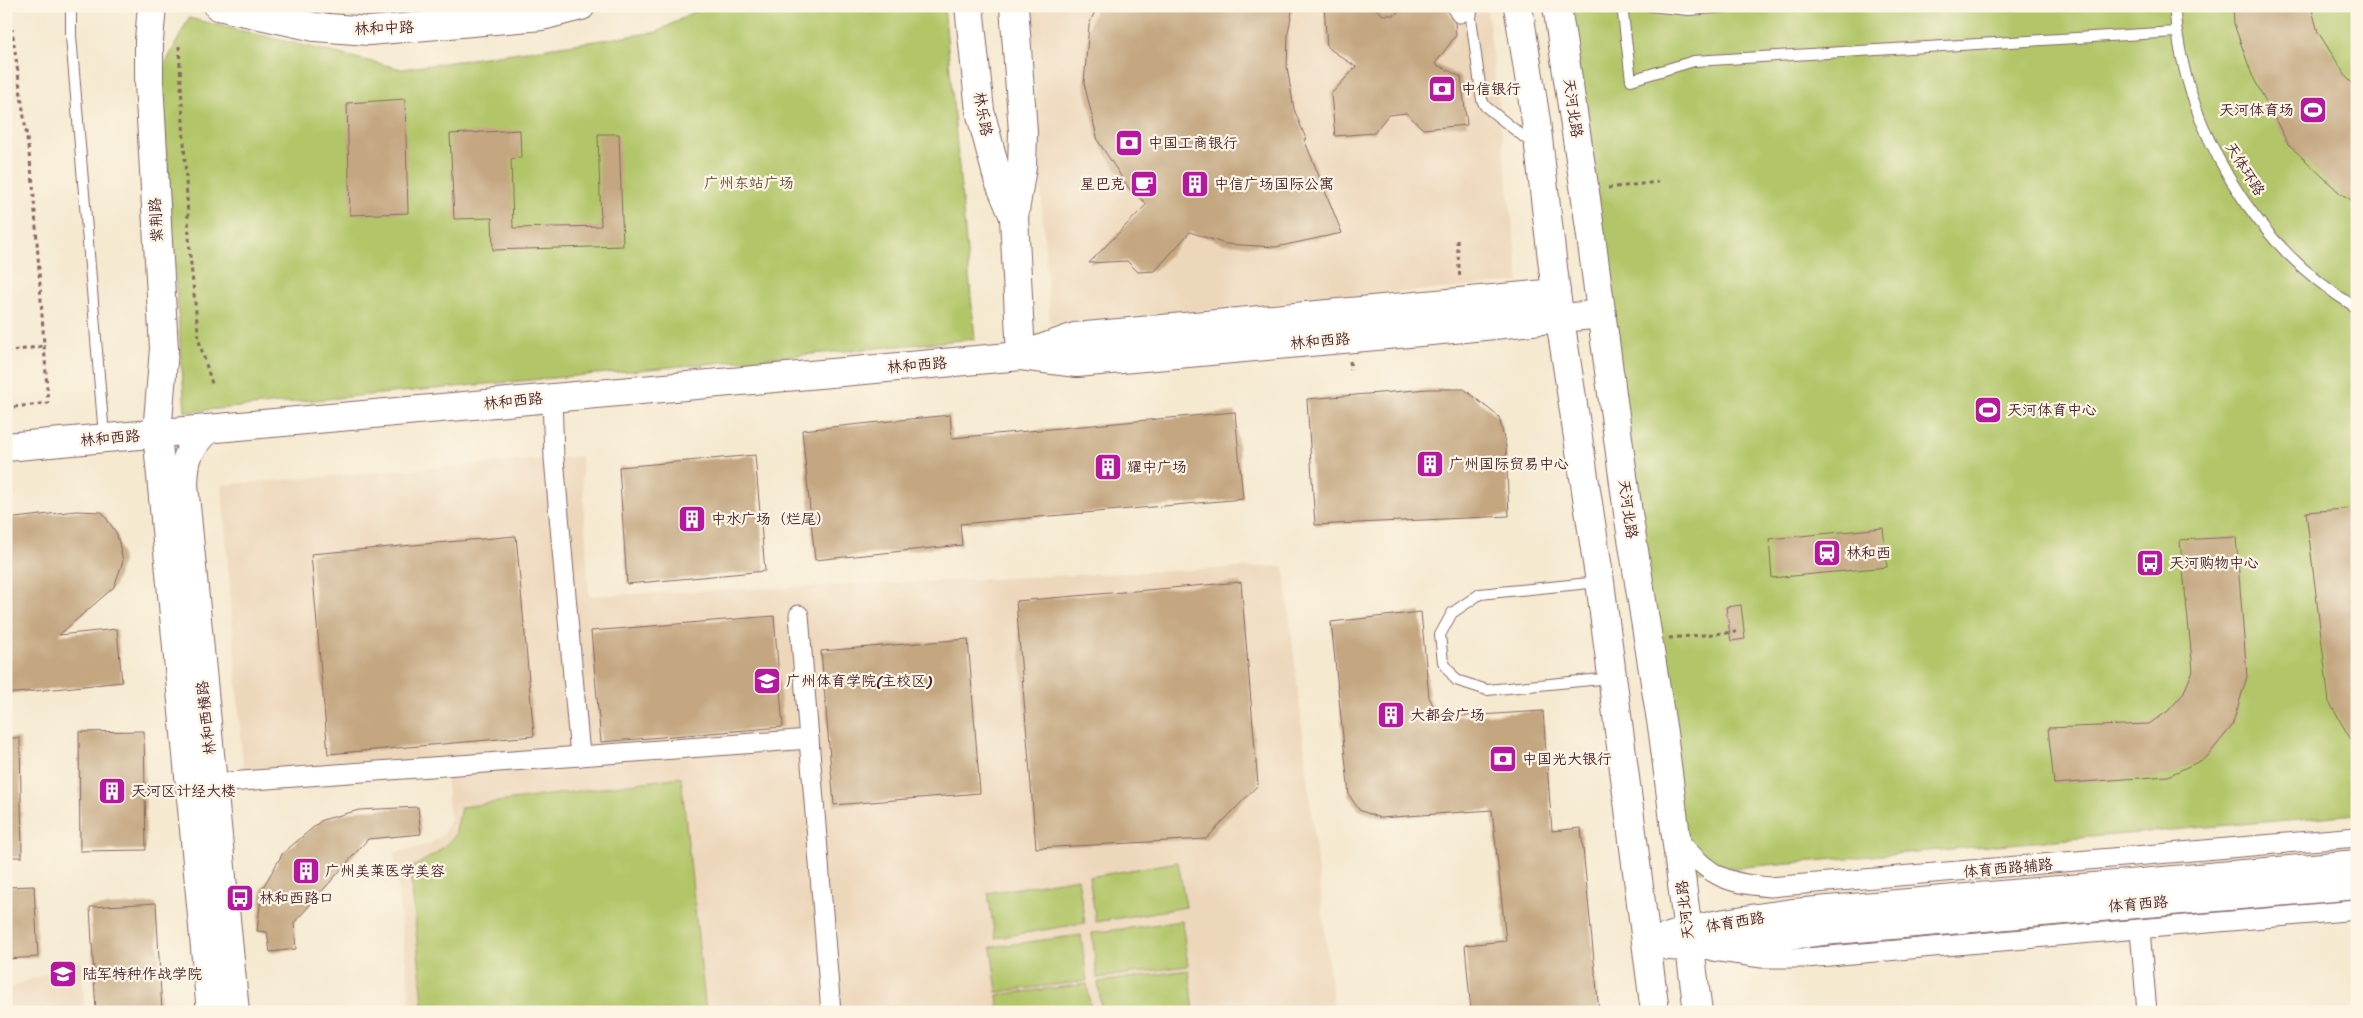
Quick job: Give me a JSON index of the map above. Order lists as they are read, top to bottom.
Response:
{
  "streets": {
    "main road": [
      "林和中路",
      "天河北路",
      "林乐路",
      "紫荆路",
      "林和西路",
      "林和西横路",
      "体育西路"
    ],
    "street": ["体育西路辅路"],
    "lane": ["天体环路"]
  },
  "crossings": [
    ["天河北路", "林和西路"],
    ["天河北路", "体育西路辅路"],
    ["天河北路", "体育西路"],
    ["林乐路", "林和西路"],
    ["紫荆路", "林和西路"],
    ["紫荆路", "林和西横路"],
    ["林和西路", "林和西横路"]
  ],
  "parks": ["广州东站广场"],
  "places": {
    "bank": ["中信银行", "中国工商银行", "中国光大银行"],
    "sports": ["天河体育场", "天河体育中心"],
    "cafe": ["星巴克"],
    "building": [
      "中信广场国际公寓",
      "广州国际贸易中心",
      "耀中广场",
      "中水广场（烂尾）",
      "大都会广场",
      "天河区计经大楼",
      "广州美莱医学美容"
    ],
    "station": ["林和西"],
    "bus stop": ["天河购物中心", "林和西路口"],
    "school or university": ["广州体育学院(主校区)", "陆军特种作战学院"]
  }
}
